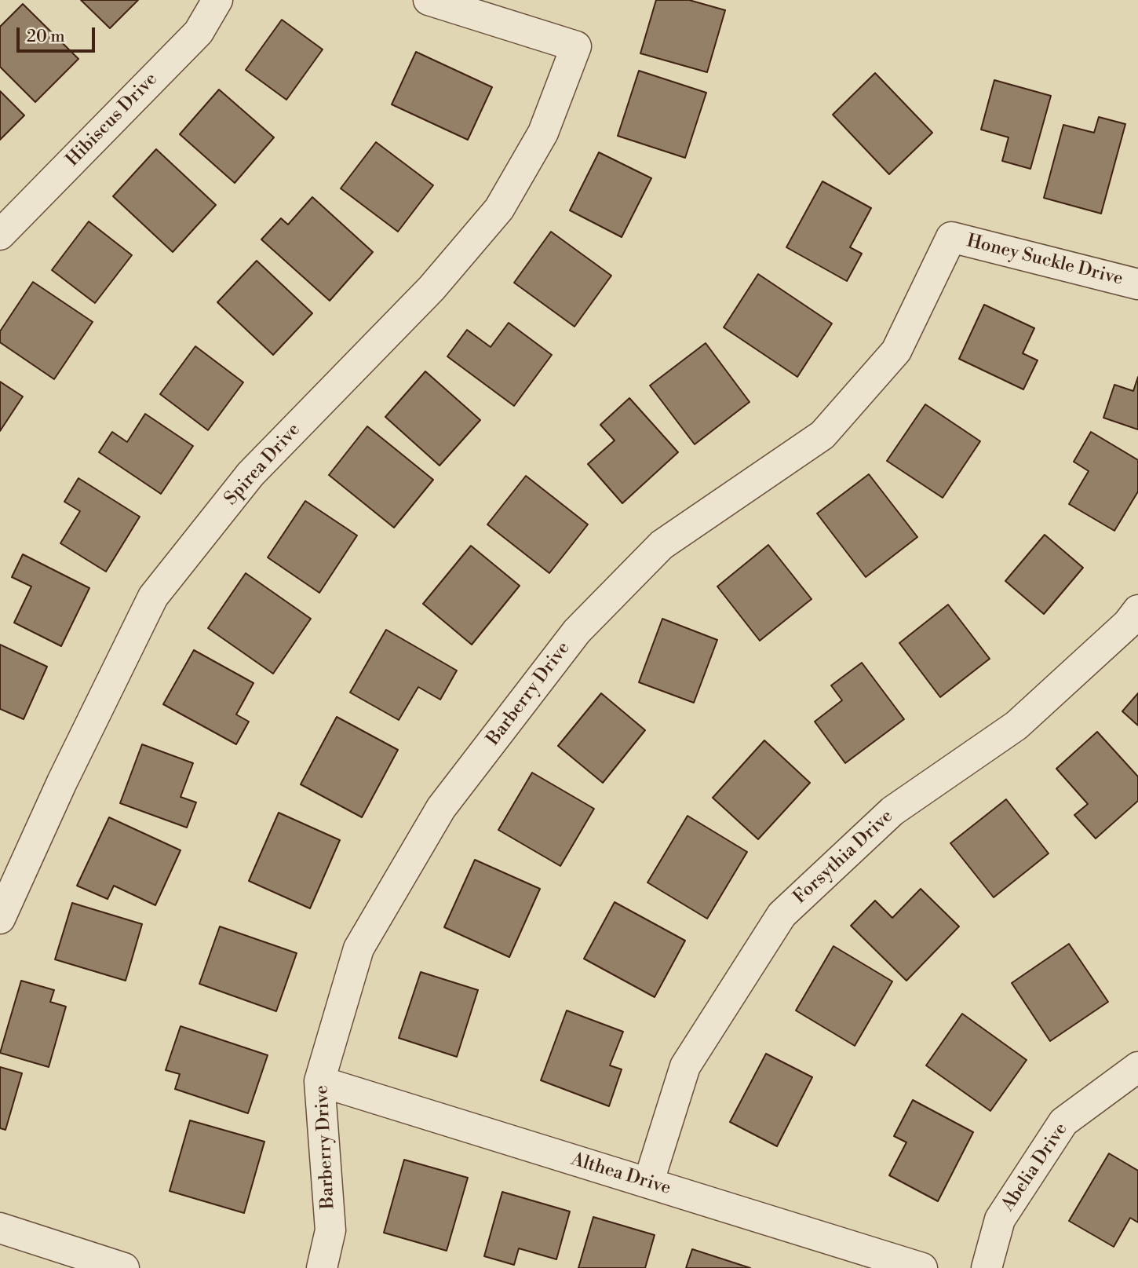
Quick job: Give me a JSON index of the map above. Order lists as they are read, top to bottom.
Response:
{
  "streets": {
    "street": [
      "Hibiscus Drive",
      "Honey Suckle Drive",
      "Spirea Drive",
      "Barberry Drive",
      "Forsythia Drive",
      "Abelia Drive",
      "Althea Drive"
    ]
  },
  "crossings": [
    ["Honey Suckle Drive", "Barberry Drive"],
    ["Barberry Drive", "Althea Drive"],
    ["Forsythia Drive", "Althea Drive"]
  ],
  "scale_bar": "20 m"
}
